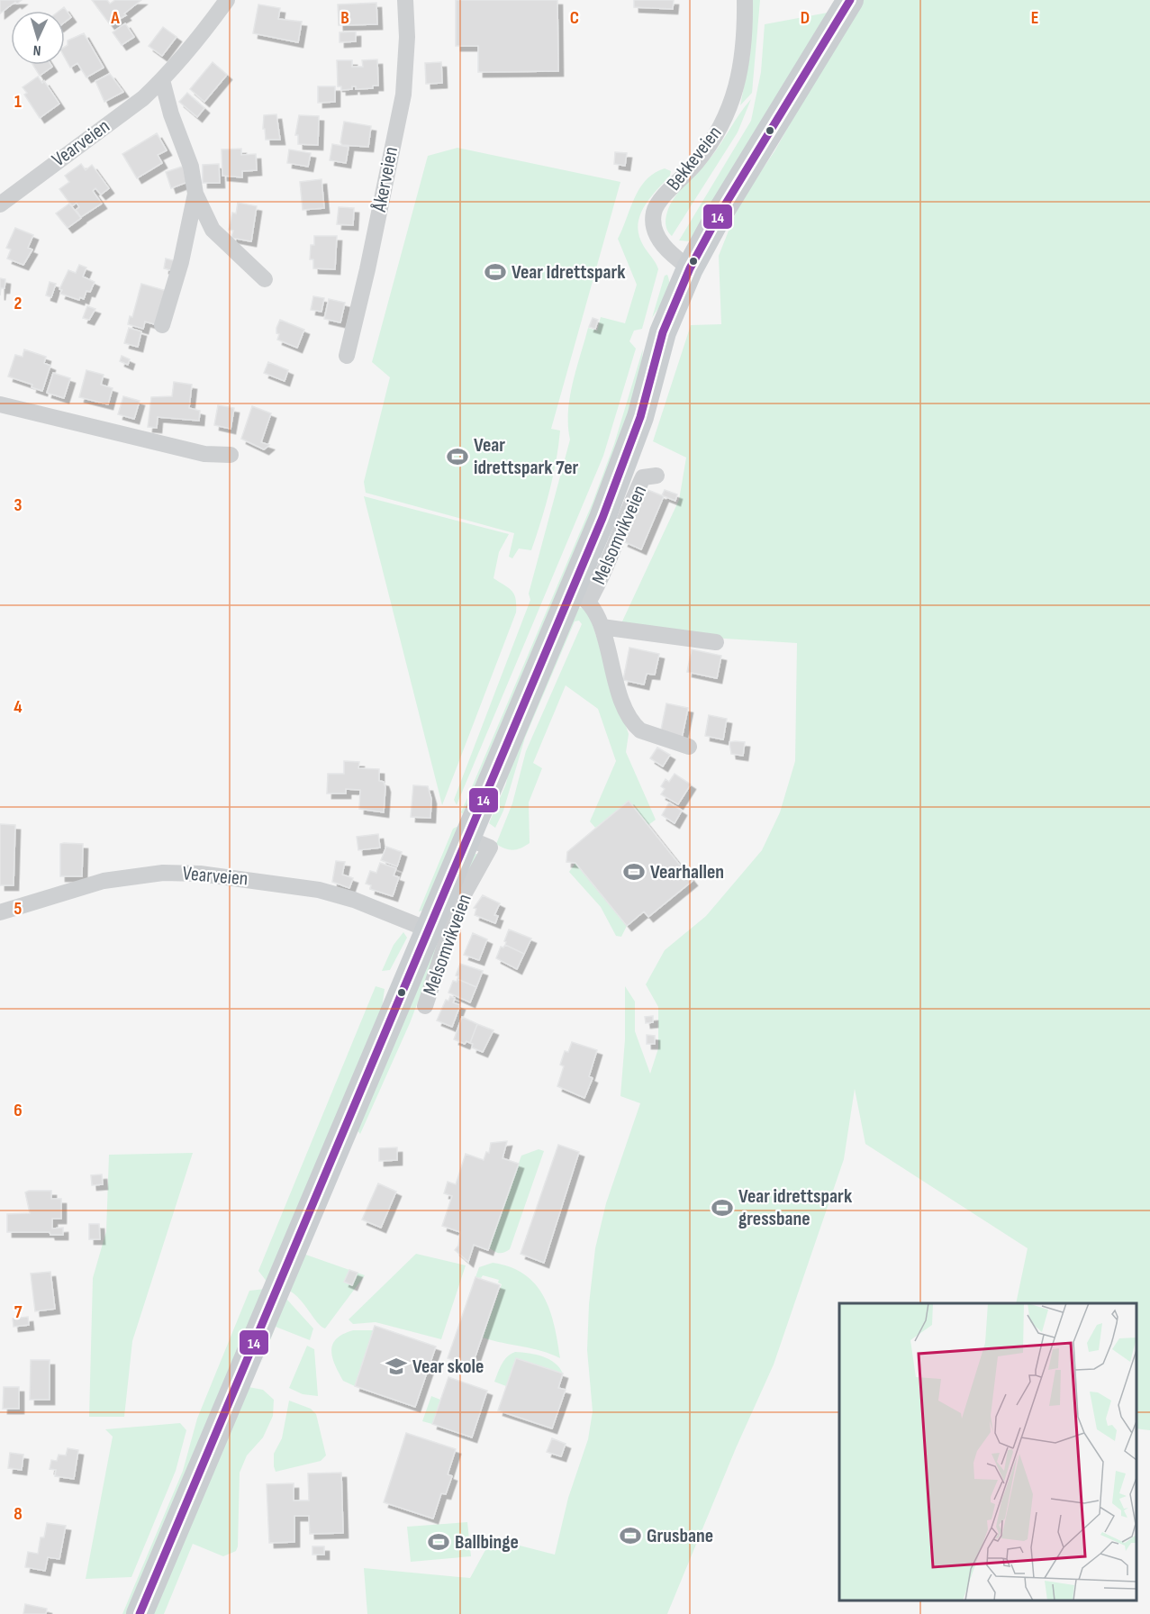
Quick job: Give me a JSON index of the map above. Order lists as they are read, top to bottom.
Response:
{
  "streets": {
    "main road": ["Melsomvikveien"],
    "street": ["Vearveien", "Bekkeveien", "Åkerveien"]
  },
  "crossings": [
    ["Vearveien", "Melsomvikveien"],
    ["Bekkeveien", "Melsomvikveien"]
  ],
  "places": {
    "sports": [
      "Vear Idrettspark",
      "Vear idrettspark 7er",
      "Vearhallen",
      "Vear idrettspark gressbane",
      "Grusbane",
      "Ballbinge"
    ],
    "school or university": ["Vear skole"]
  },
  "lines": ["transit line 14"],
  "north": "bottom",
  "grid": {
    "columns": [
      "A",
      "B",
      "C",
      "D",
      "E"
    ],
    "rows": [
      "1",
      "2",
      "3",
      "4",
      "5",
      "6",
      "7",
      "8"
    ]
  }
}
